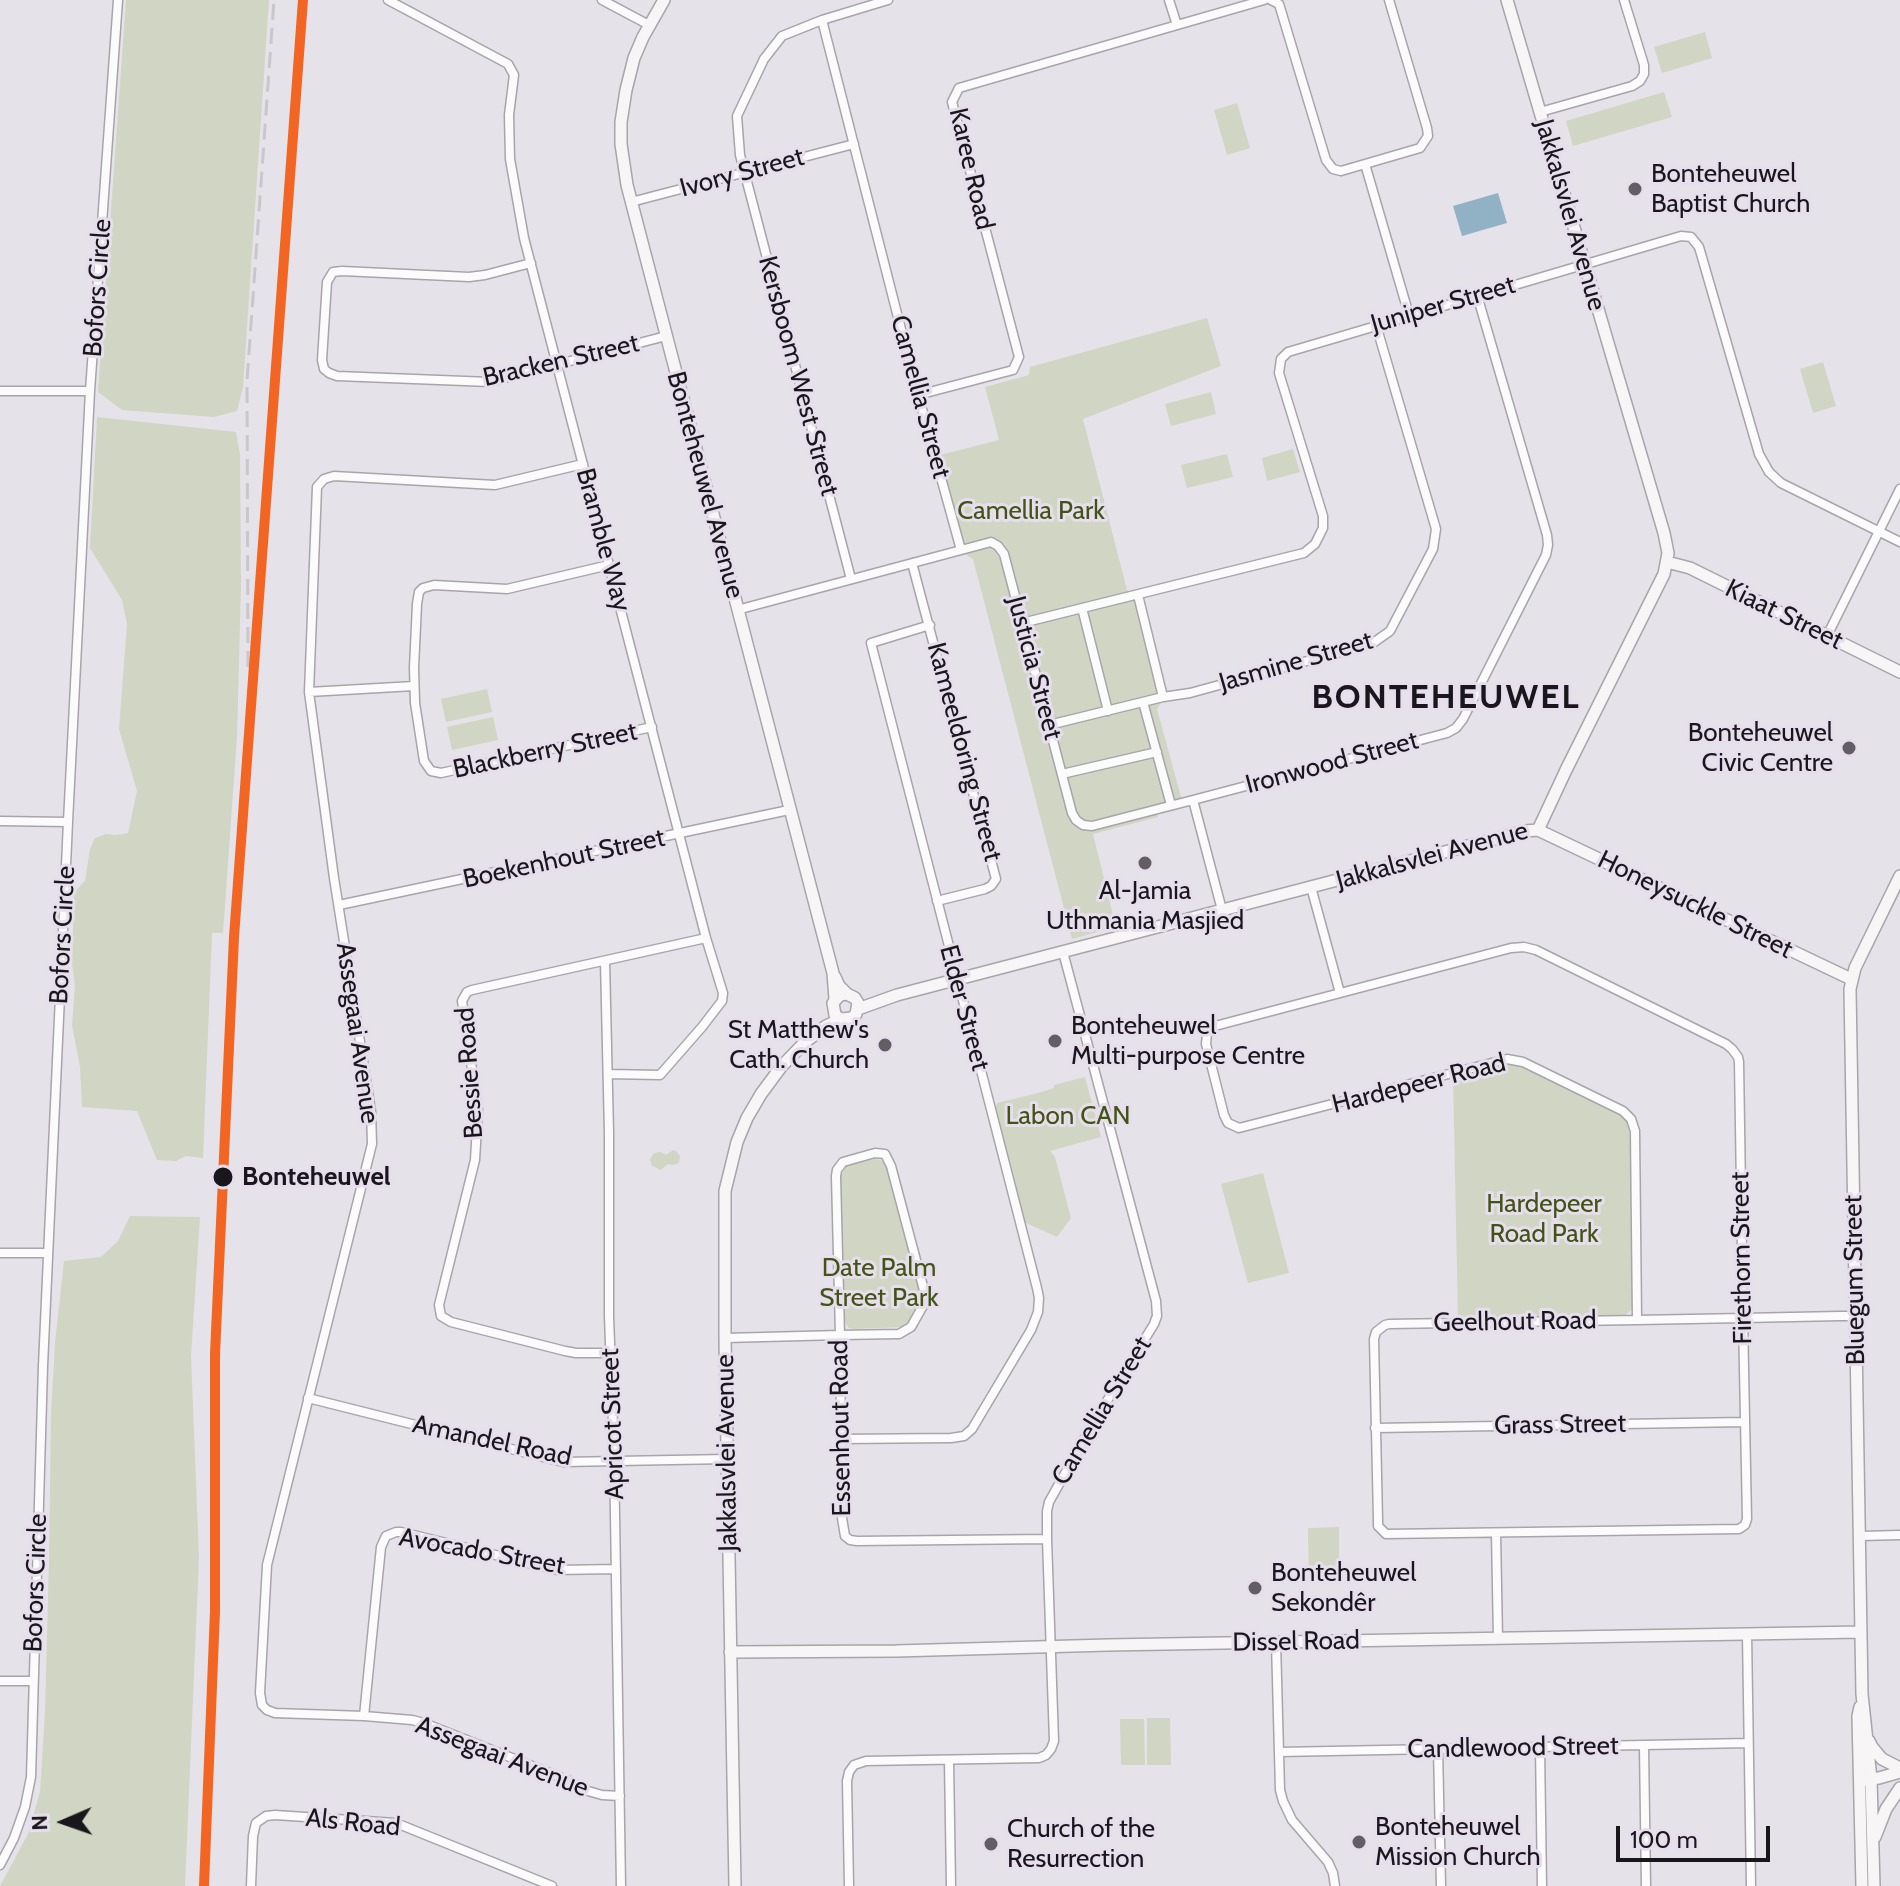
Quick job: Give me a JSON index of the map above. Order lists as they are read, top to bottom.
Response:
{
  "streets": {
    "street": [
      "Karee Road",
      "Ivory Street",
      "Jakkalsvlei Avenue",
      "Bofors Circle",
      "Juniper Street",
      "Bracken Street",
      "Kersboom West Street",
      "Camellia Street",
      "Bonteheuwel Avenue",
      "Bramble Way",
      "Kiaat Street",
      "Jasmine Street",
      "Justicia Street",
      "Blackberry Street",
      "Kameeldoring Street",
      "Ironwood Street",
      "Boekenhout Street",
      "Honeysuckle Street",
      "Elder Street",
      "Assegaai Avenue",
      "Bessie Road",
      "Hardepeer Road",
      "Firethorn Street",
      "Bluegum Street",
      "Geelhout Road",
      "Apricot Street",
      "Grass Street",
      "Essenhout Road",
      "Amandel Road",
      "Avocado Street",
      "Dissel Road",
      "Candlewood Street",
      "Als Road"
    ]
  },
  "crossings": [
    ["Karee Road", "Camellia Street"],
    ["Ivory Street", "Kersboom West Street"],
    ["Ivory Street", "Camellia Street"],
    ["Ivory Street", "Bonteheuwel Avenue"],
    ["Jakkalsvlei Avenue", "Juniper Street"],
    ["Jakkalsvlei Avenue", "Camellia Street"],
    ["Jakkalsvlei Avenue", "Bonteheuwel Avenue"],
    ["Jakkalsvlei Avenue", "Kiaat Street"],
    ["Jakkalsvlei Avenue", "Honeysuckle Street"],
    ["Jakkalsvlei Avenue", "Elder Street"],
    ["Jakkalsvlei Avenue", "Amandel Road"],
    ["Jakkalsvlei Avenue", "Dissel Road"],
    ["Juniper Street", "Jasmine Street"],
    ["Juniper Street", "Ironwood Street"],
    ["Bracken Street", "Bonteheuwel Avenue"],
    ["Bracken Street", "Bramble Way"],
    ["Kersboom West Street", "Camellia Street"],
    ["Camellia Street", "Justicia Street"],
    ["Camellia Street", "Essenhout Road"],
    ["Camellia Street", "Dissel Road"],
    ["Bonteheuwel Avenue", "Boekenhout Street"],
    ["Bramble Way", "Blackberry Street"],
    ["Bramble Way", "Boekenhout Street"],
    ["Bramble Way", "Assegaai Avenue"],
    ["Bramble Way", "Bessie Road"],
    ["Bramble Way", "Apricot Street"],
    ["Jasmine Street", "Justicia Street"],
    ["Justicia Street", "Ironwood Street"],
    ["Kameeldoring Street", "Elder Street"],
    ["Boekenhout Street", "Assegaai Avenue"],
    ["Honeysuckle Street", "Bluegum Street"],
    ["Elder Street", "Essenhout Road"],
    ["Assegaai Avenue", "Apricot Street"],
    ["Assegaai Avenue", "Amandel Road"],
    ["Assegaai Avenue", "Avocado Street"],
    ["Bessie Road", "Apricot Street"],
    ["Hardepeer Road", "Firethorn Street"],
    ["Hardepeer Road", "Geelhout Road"],
    ["Firethorn Street", "Geelhout Road"],
    ["Firethorn Street", "Grass Street"],
    ["Bluegum Street", "Geelhout Road"],
    ["Bluegum Street", "Dissel Road"],
    ["Geelhout Road", "Grass Street"],
    ["Apricot Street", "Amandel Road"],
    ["Apricot Street", "Avocado Street"]
  ],
  "districts": ["BONTEHEUWEL"],
  "parks": [
    "Camellia Park",
    "Labon CAN",
    "Hardepeer Road Park",
    "Date Palm Street Park"
  ],
  "places": [
    "Bonteheuwel Baptist Church",
    "Bonteheuwel Civic Centre",
    "Al-Jamia Uthmania Masjied",
    "Bonteheuwel Multi-purpose Centre",
    "St Matthew's Cath. Church",
    "Bonteheuwel",
    "Bonteheuwel Sekondêr",
    "Bonteheuwel Mission Church",
    "Church of the Resurrection"
  ],
  "scale_bar": "100 m",
  "north": "left"
}
